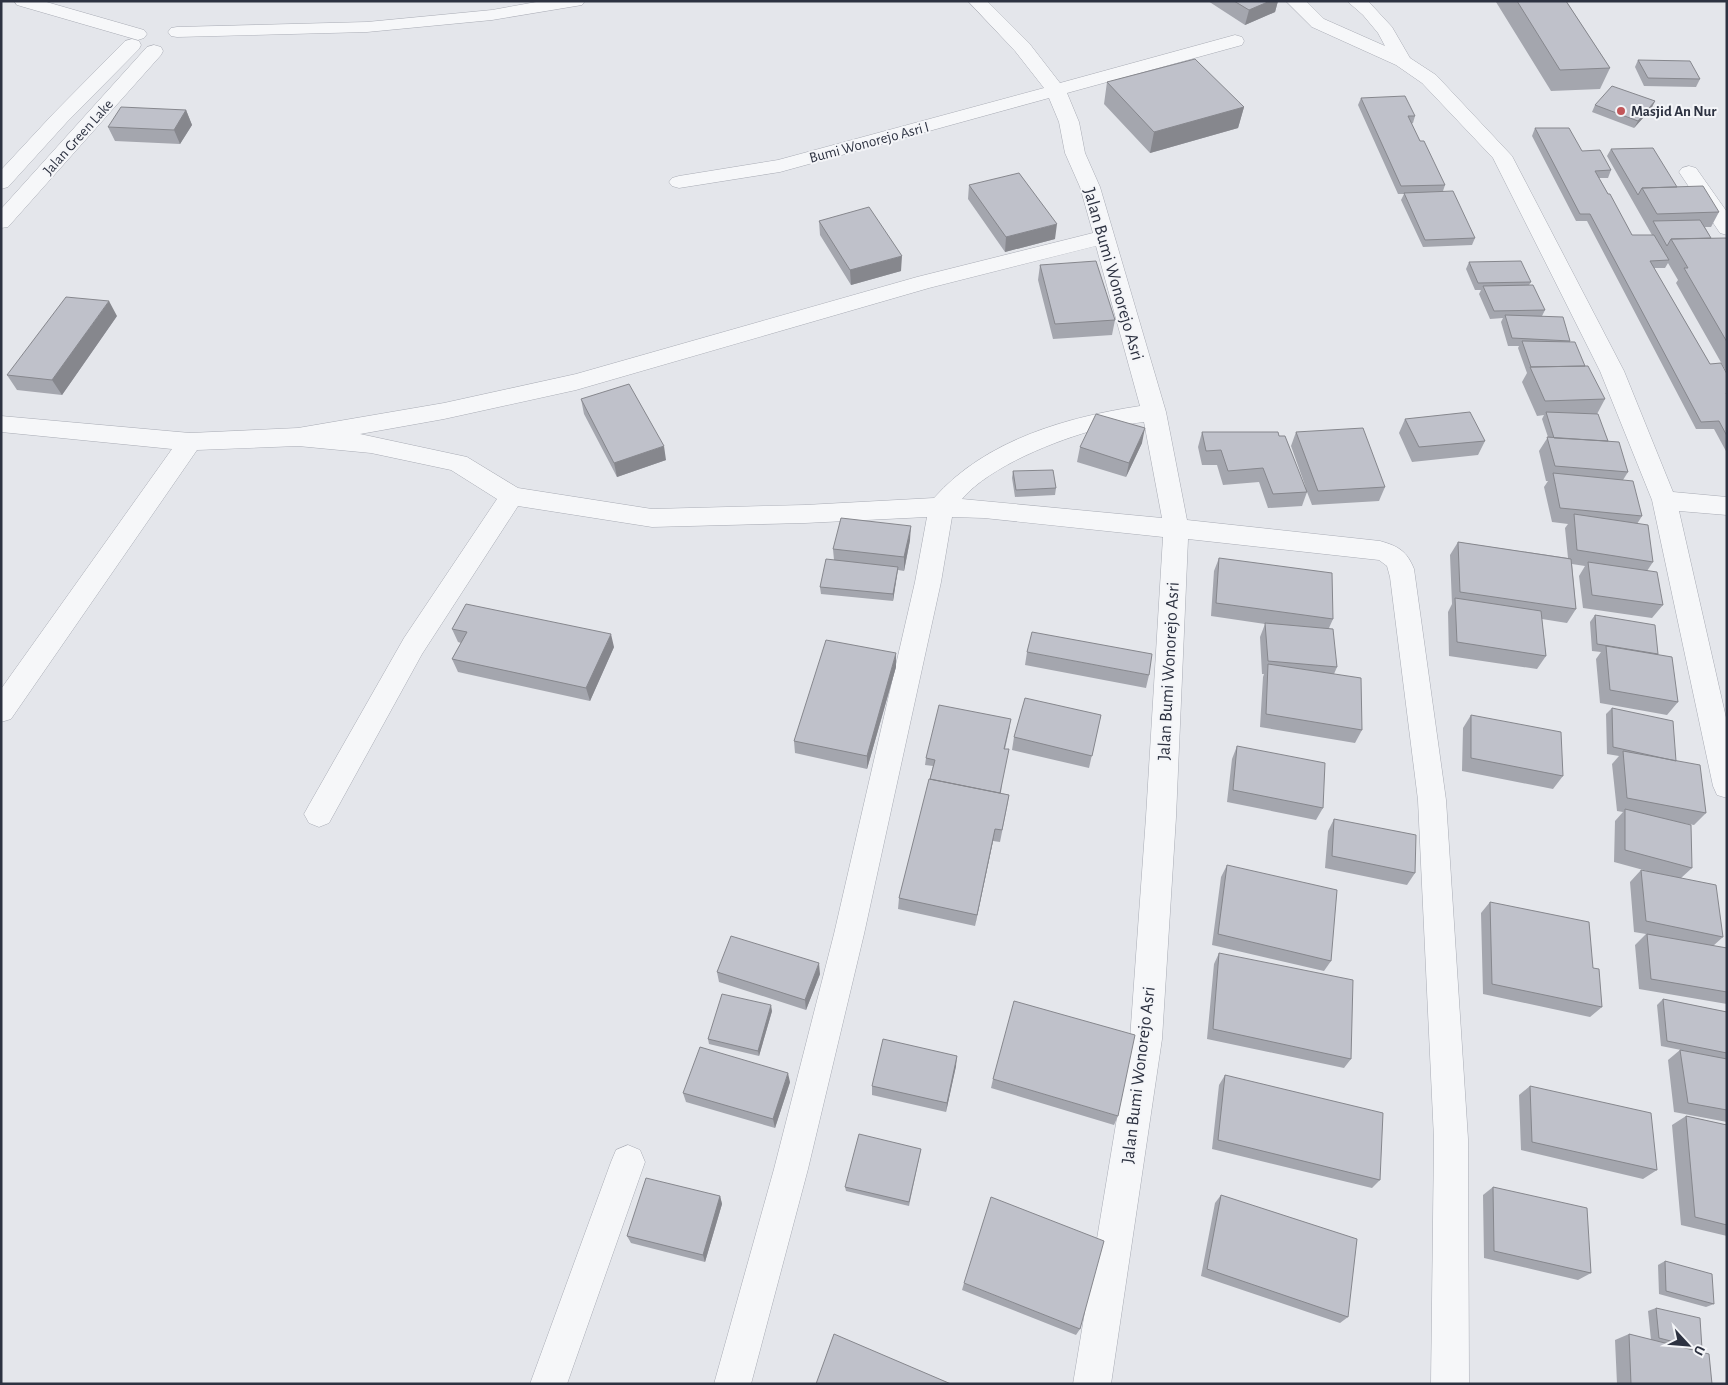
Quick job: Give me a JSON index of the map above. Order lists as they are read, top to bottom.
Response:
{
  "streets": {
    "street": ["Jalan Green Lake", "Bumi Wonorejo Asri I", "Jalan Bumi Wonorejo Asri"]
  },
  "crossings": [
    ["Bumi Wonorejo Asri I", "Jalan Bumi Wonorejo Asri"]
  ],
  "places": ["Masjid An Nur"],
  "north": "bottom right"
}
